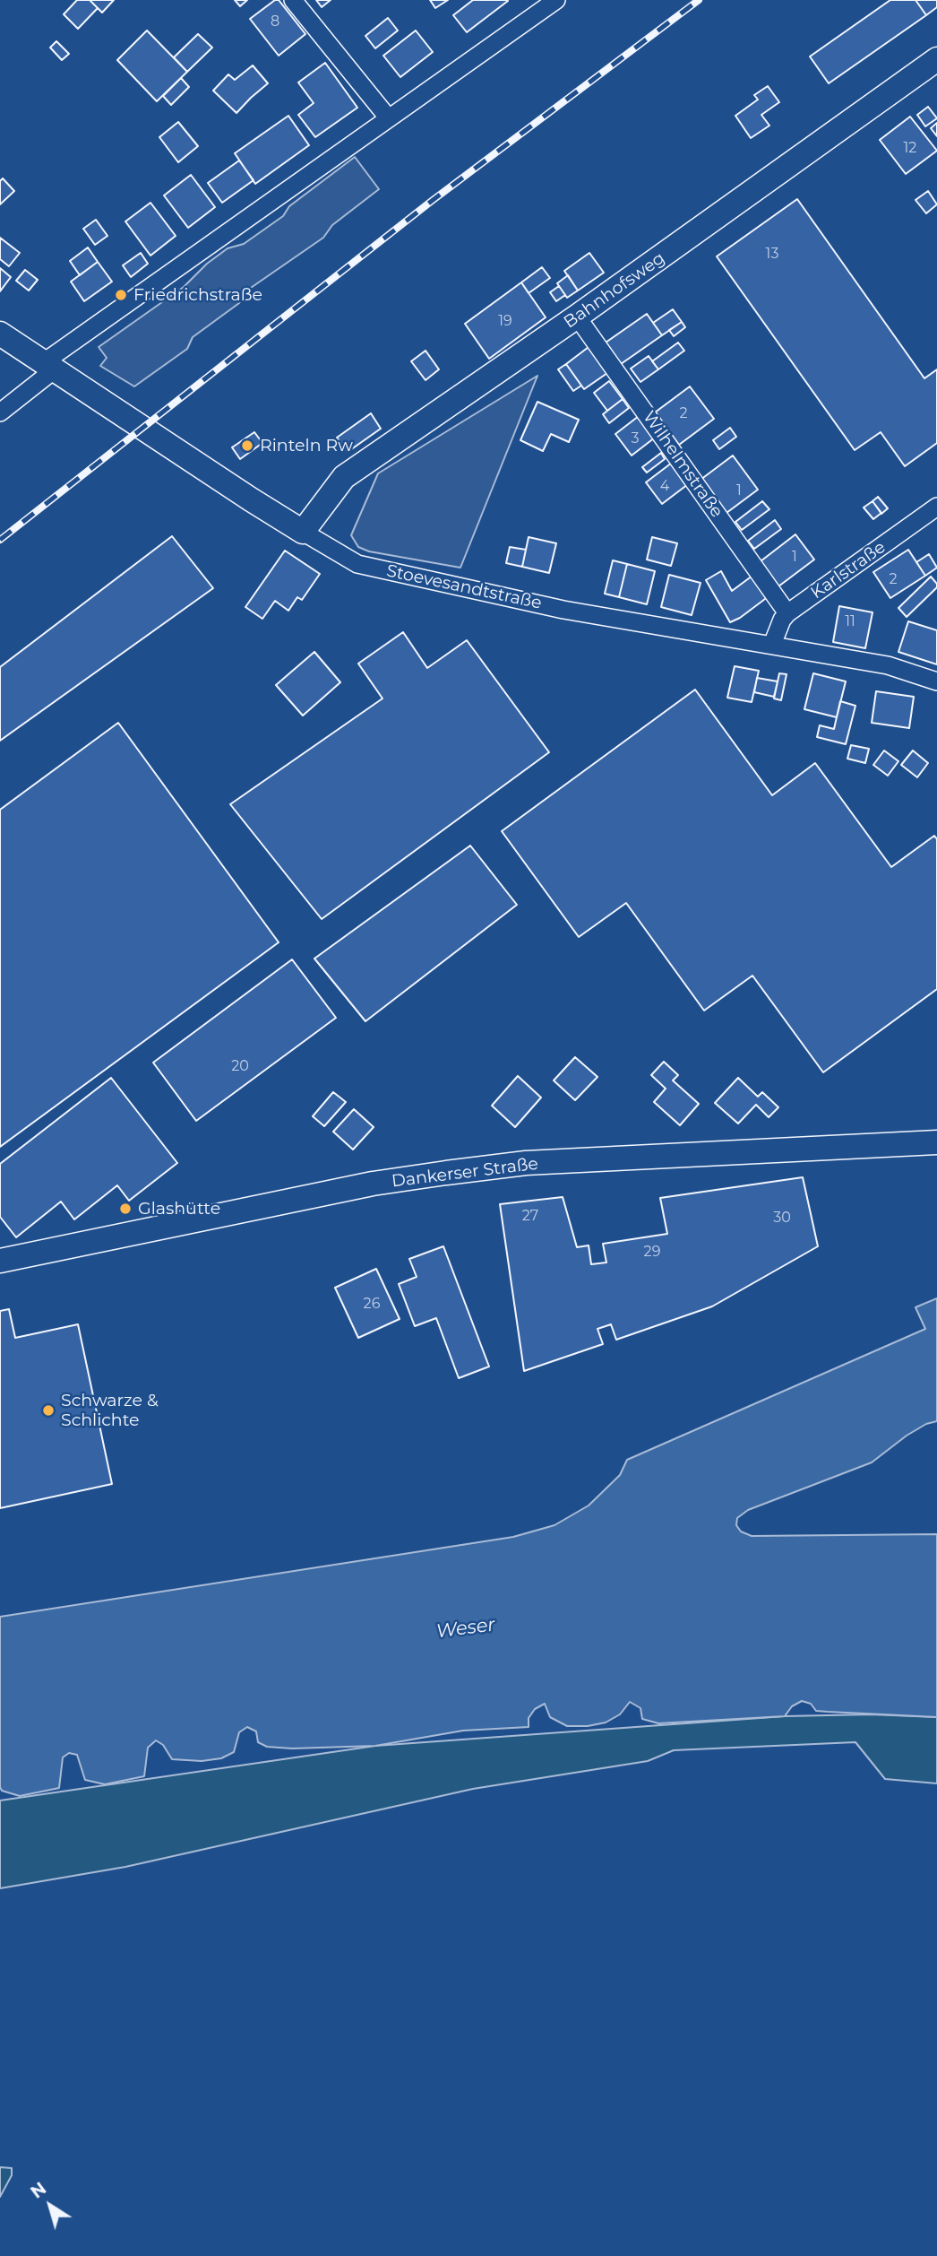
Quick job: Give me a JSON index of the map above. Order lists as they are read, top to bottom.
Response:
{
  "streets": {
    "street": [
      "Bahnhofsweg",
      "Wilhelmstraße",
      "Karlstraße",
      "Stoevesandtstraße",
      "Dankerser Straße"
    ]
  },
  "crossings": [
    ["Bahnhofsweg", "Wilhelmstraße"],
    ["Bahnhofsweg", "Stoevesandtstraße"],
    ["Wilhelmstraße", "Karlstraße"],
    ["Karlstraße", "Stoevesandtstraße"]
  ],
  "water": ["Weser"],
  "places": [
    "Friedrichstraße",
    "Rinteln Rw",
    "Glashütte",
    "Schwarze & Schlichte"
  ],
  "house_numbers": [
    "8",
    "12",
    "13",
    "19",
    "2",
    "3",
    "4",
    "1",
    "1",
    "2",
    "11",
    "20",
    "27",
    "30",
    "29",
    "26"
  ],
  "north": "top left"
}
